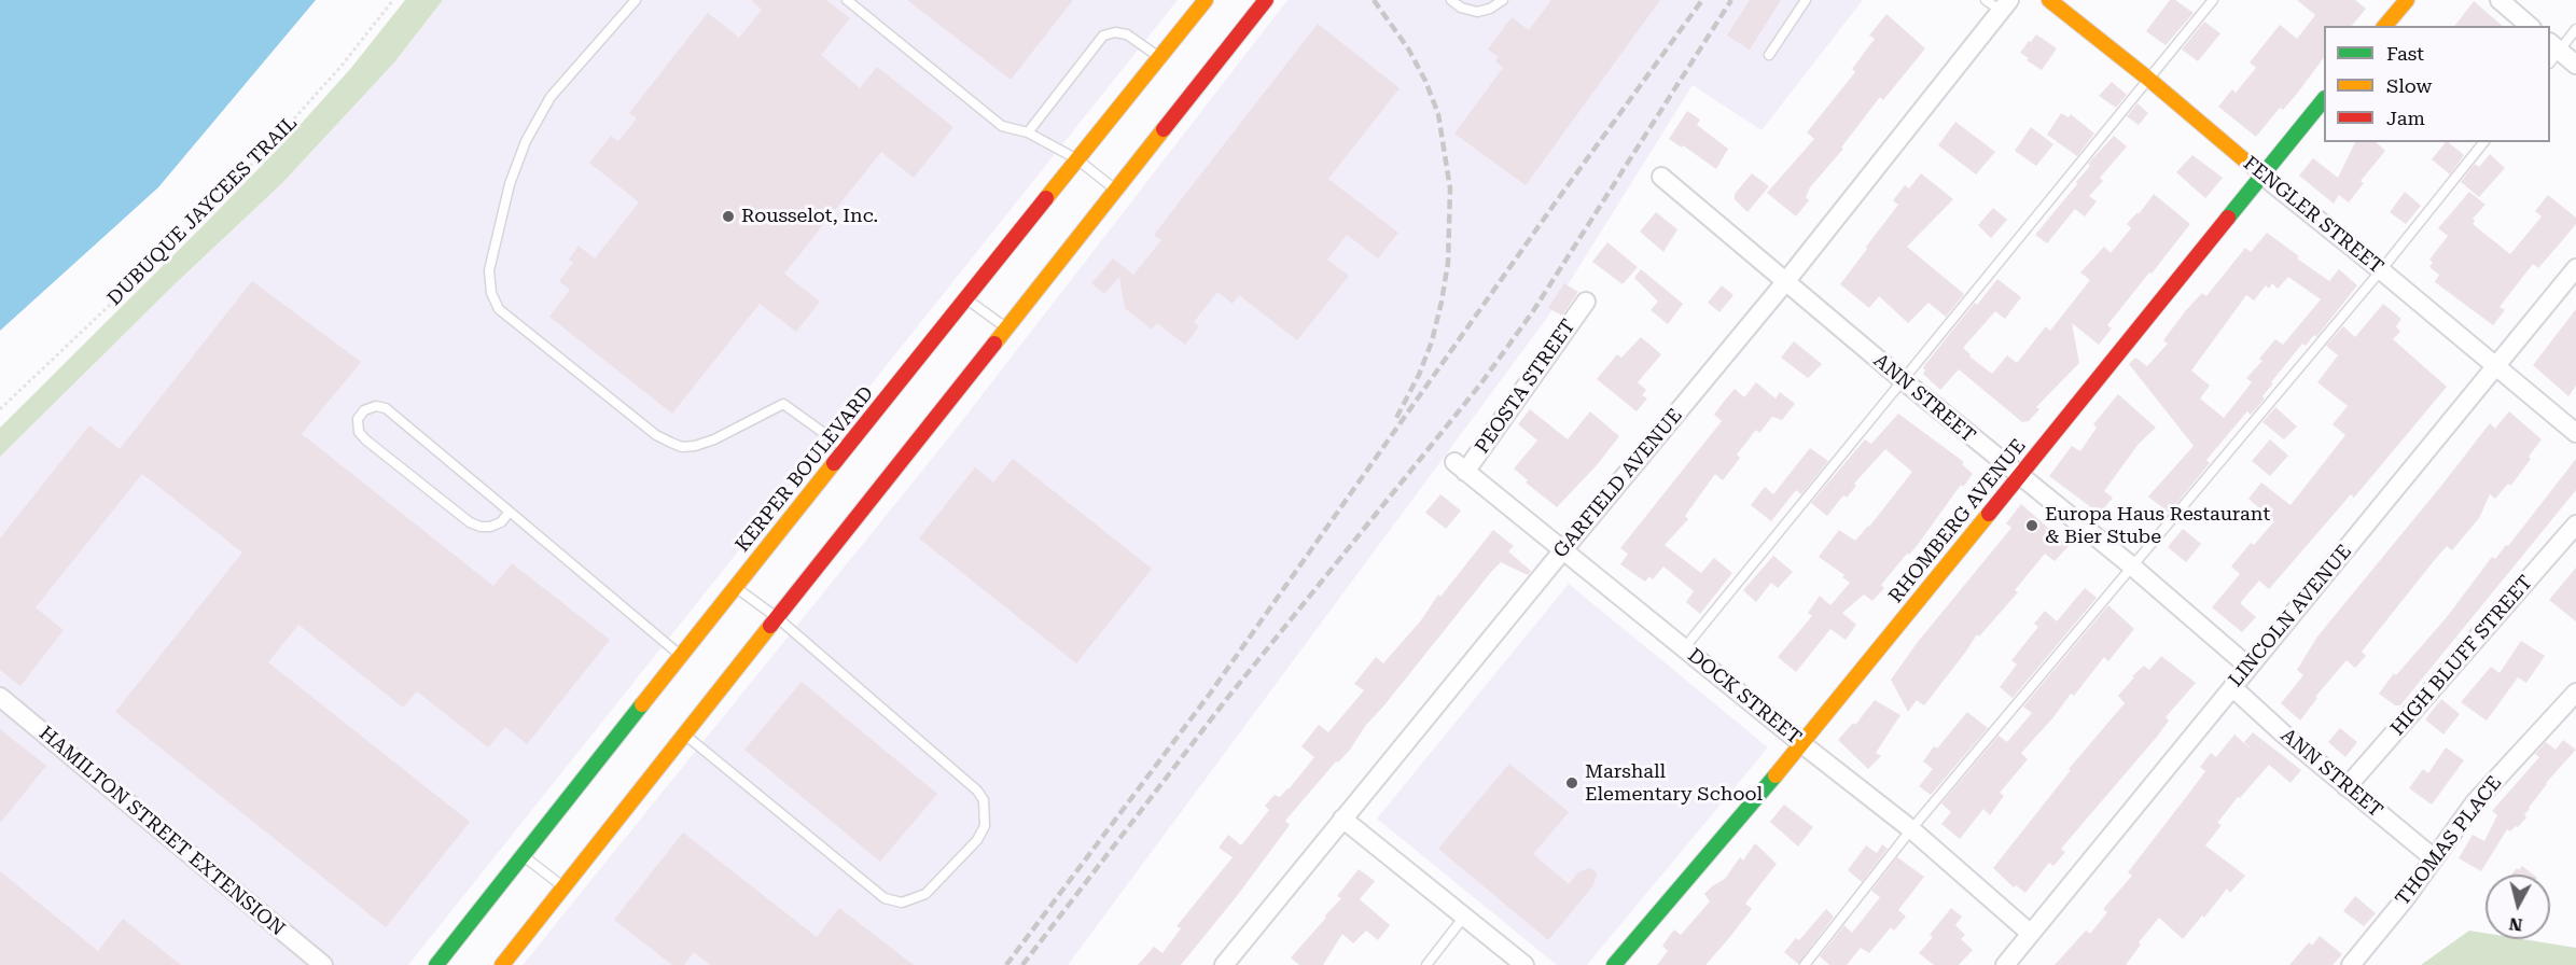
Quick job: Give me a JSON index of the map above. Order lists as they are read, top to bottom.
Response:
{
  "streets": {
    "street": [
      "FENGLER STREET",
      "PEOSTA STREET",
      "ANN STREET",
      "KERPER BOULEVARD",
      "GARFIELD AVENUE",
      "RHOMBERG AVENUE",
      "LINCOLN AVENUE",
      "HIGH BLUFF STREET",
      "DOCK STREET",
      "HAMILTON STREET EXTENSION",
      "THOMAS PLACE"
    ],
    "path": ["DUBUQUE JAYCEES TRAIL"]
  },
  "crossings": [
    ["FENGLER STREET", "RHOMBERG AVENUE"],
    ["FENGLER STREET", "LINCOLN AVENUE"],
    ["PEOSTA STREET", "DOCK STREET"],
    ["ANN STREET", "GARFIELD AVENUE"],
    ["ANN STREET", "RHOMBERG AVENUE"],
    ["ANN STREET", "LINCOLN AVENUE"],
    ["ANN STREET", "HIGH BLUFF STREET"],
    ["ANN STREET", "THOMAS PLACE"],
    ["GARFIELD AVENUE", "DOCK STREET"],
    ["RHOMBERG AVENUE", "DOCK STREET"],
    ["LINCOLN AVENUE", "DOCK STREET"]
  ],
  "places": ["Rousselot, Inc.", "Europa Haus Restaurant & Bier Stube", "Marshall Elementary School"],
  "legend": ["Fast", "Slow", "Jam"],
  "north": "bottom"
}
